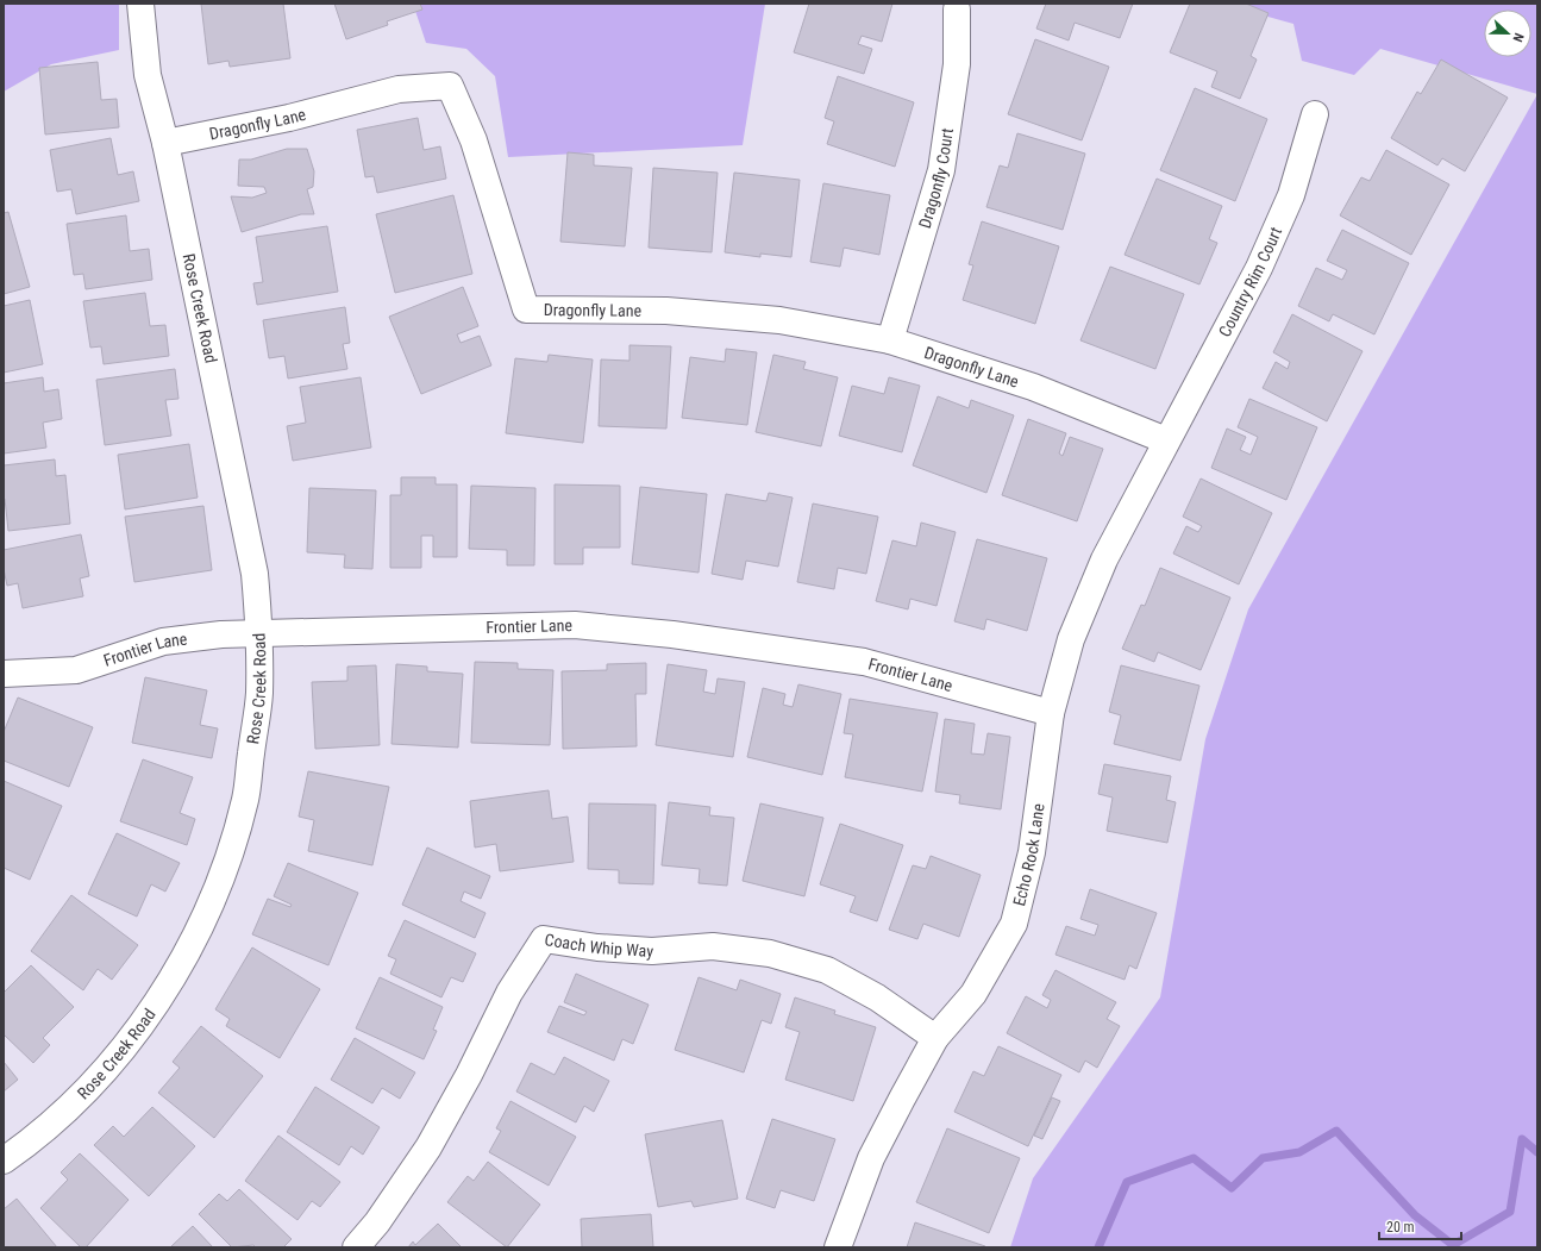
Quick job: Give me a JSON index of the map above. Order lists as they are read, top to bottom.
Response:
{
  "streets": {
    "street": [
      "Dragonfly Lane",
      "Dragonfly Court",
      "Country Rim Court",
      "Rose Creek Road",
      "Frontier Lane",
      "Echo Rock Lane",
      "Coach Whip Way"
    ]
  },
  "crossings": [
    ["Dragonfly Lane", "Dragonfly Court"],
    ["Dragonfly Lane", "Country Rim Court"],
    ["Dragonfly Lane", "Rose Creek Road"],
    ["Dragonfly Lane", "Echo Rock Lane"],
    ["Country Rim Court", "Echo Rock Lane"],
    ["Rose Creek Road", "Frontier Lane"],
    ["Frontier Lane", "Echo Rock Lane"],
    ["Echo Rock Lane", "Coach Whip Way"]
  ],
  "scale_bar": "20 m",
  "north": "right"
}
